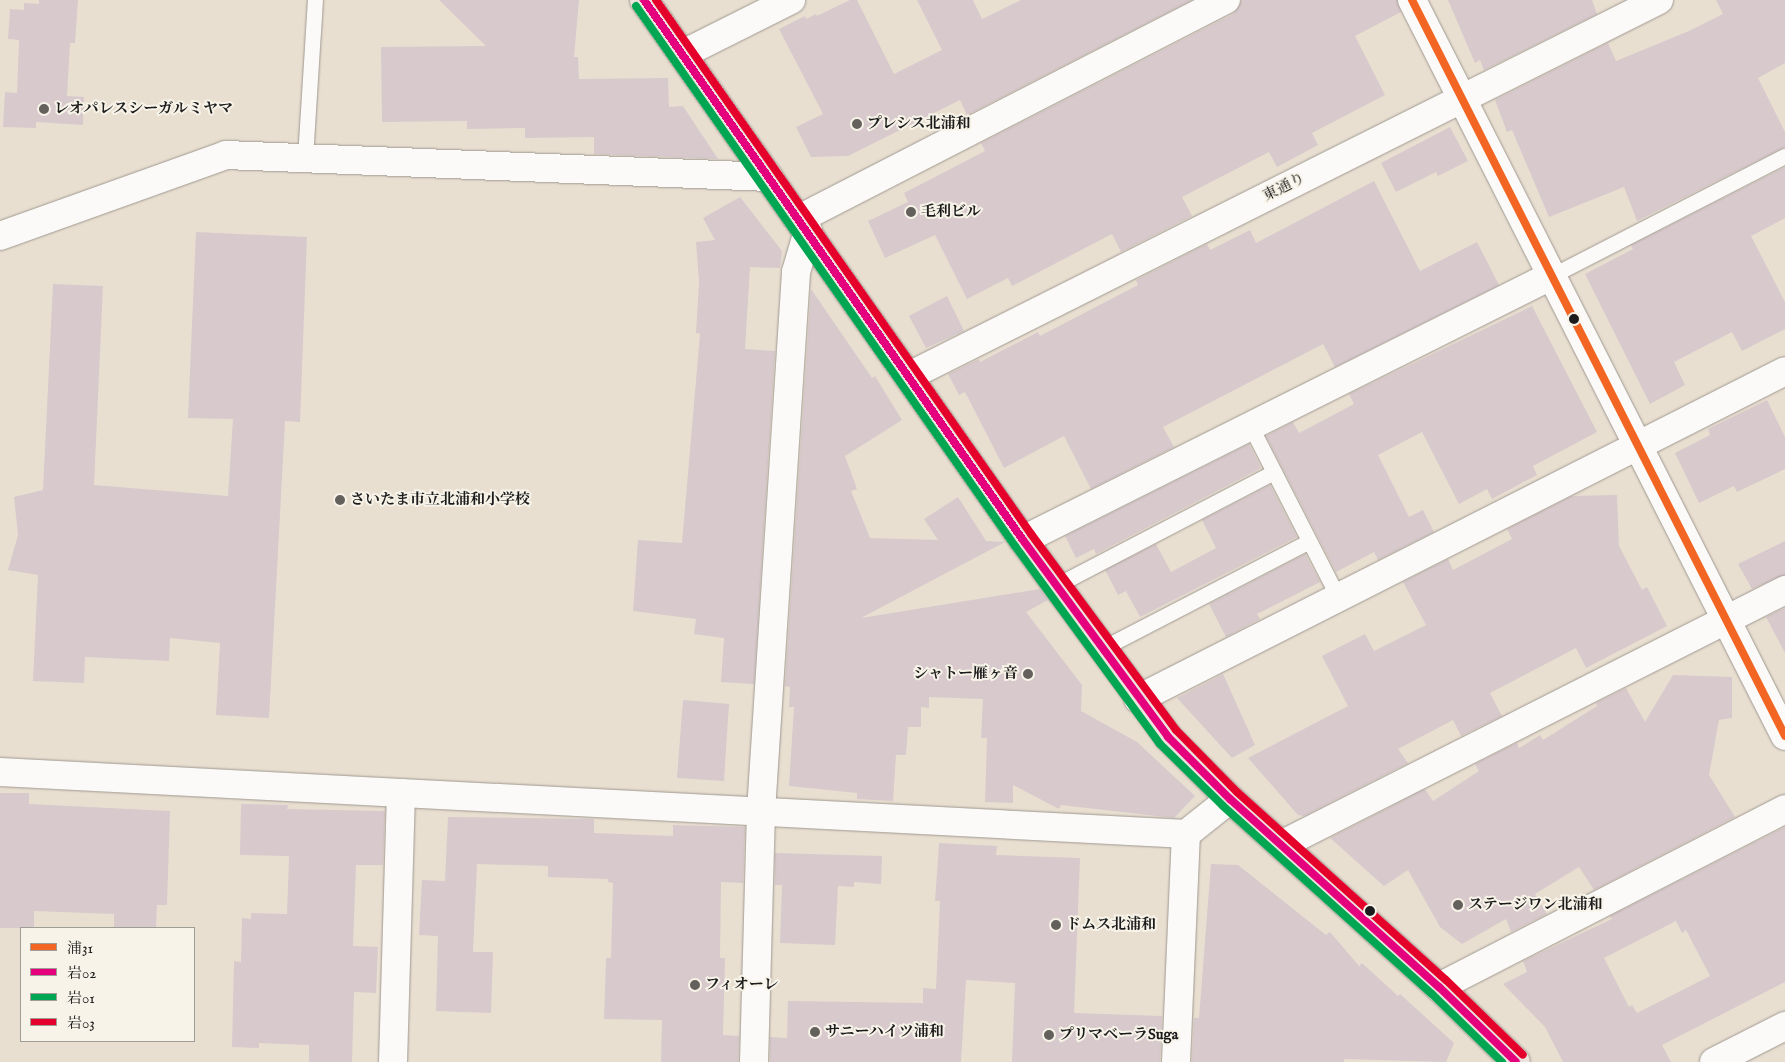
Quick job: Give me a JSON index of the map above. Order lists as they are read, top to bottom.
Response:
{
  "streets": {
    "street": ["東通り"]
  },
  "places": [
    "レオパレスシーガルミヤマ",
    "プレシス北浦和",
    "毛利ビル",
    "さいたま市立北浦和小学校",
    "シャトー雁ヶ音",
    "ステージワン北浦和",
    "ドムス北浦和",
    "フィオーレ",
    "サニーハイツ浦和",
    "プリマベーラSuga"
  ],
  "lines": [
    "transit line 浦31",
    "transit line 岩02",
    "transit line 岩03",
    "transit line 岩01"
  ],
  "legend": [
    "浦31",
    "岩02",
    "岩01",
    "岩03"
  ]
}
